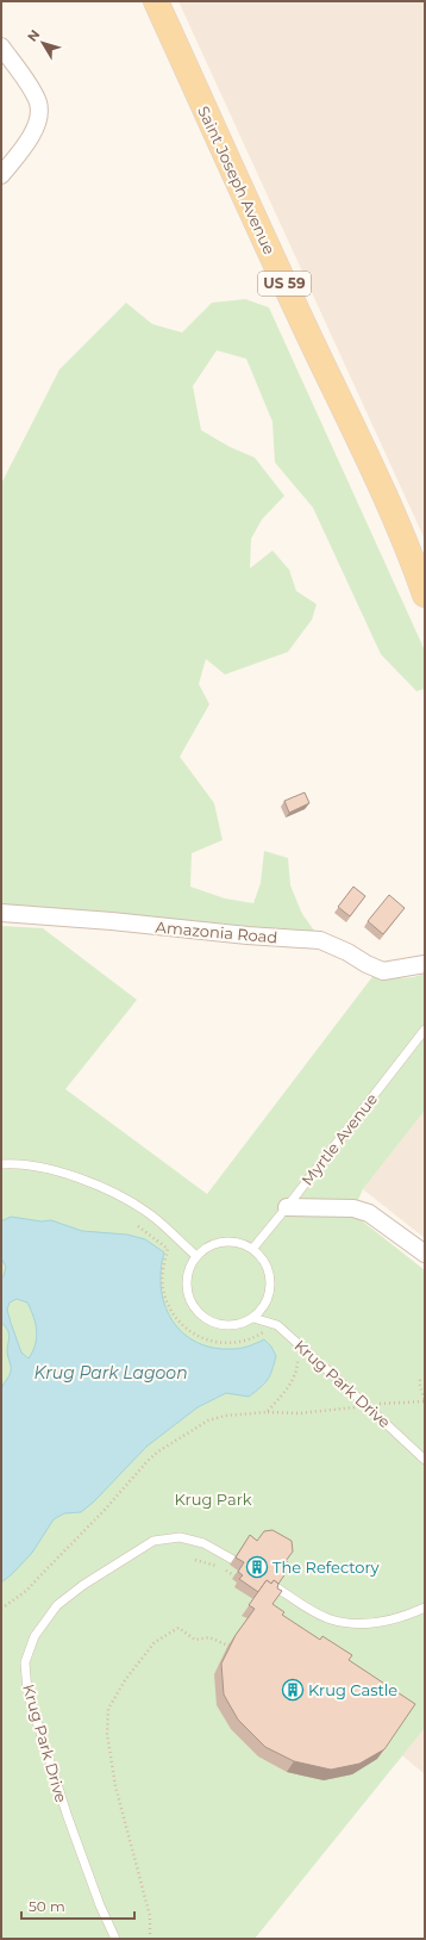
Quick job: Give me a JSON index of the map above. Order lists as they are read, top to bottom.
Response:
{
  "streets": {
    "main road": ["Saint Joseph Avenue", "US 59"],
    "street": ["Amazonia Road"],
    "lane": ["Myrtle Avenue", "Krug Park Drive"]
  },
  "crossings": [
    ["Myrtle Avenue", "Krug Park Drive"]
  ],
  "water": ["Krug Park Lagoon"],
  "parks": ["Krug Park"],
  "places": {
    "building": ["The Refectory", "Krug Castle"]
  },
  "scale_bar": "50 m",
  "north": "top left"
}
